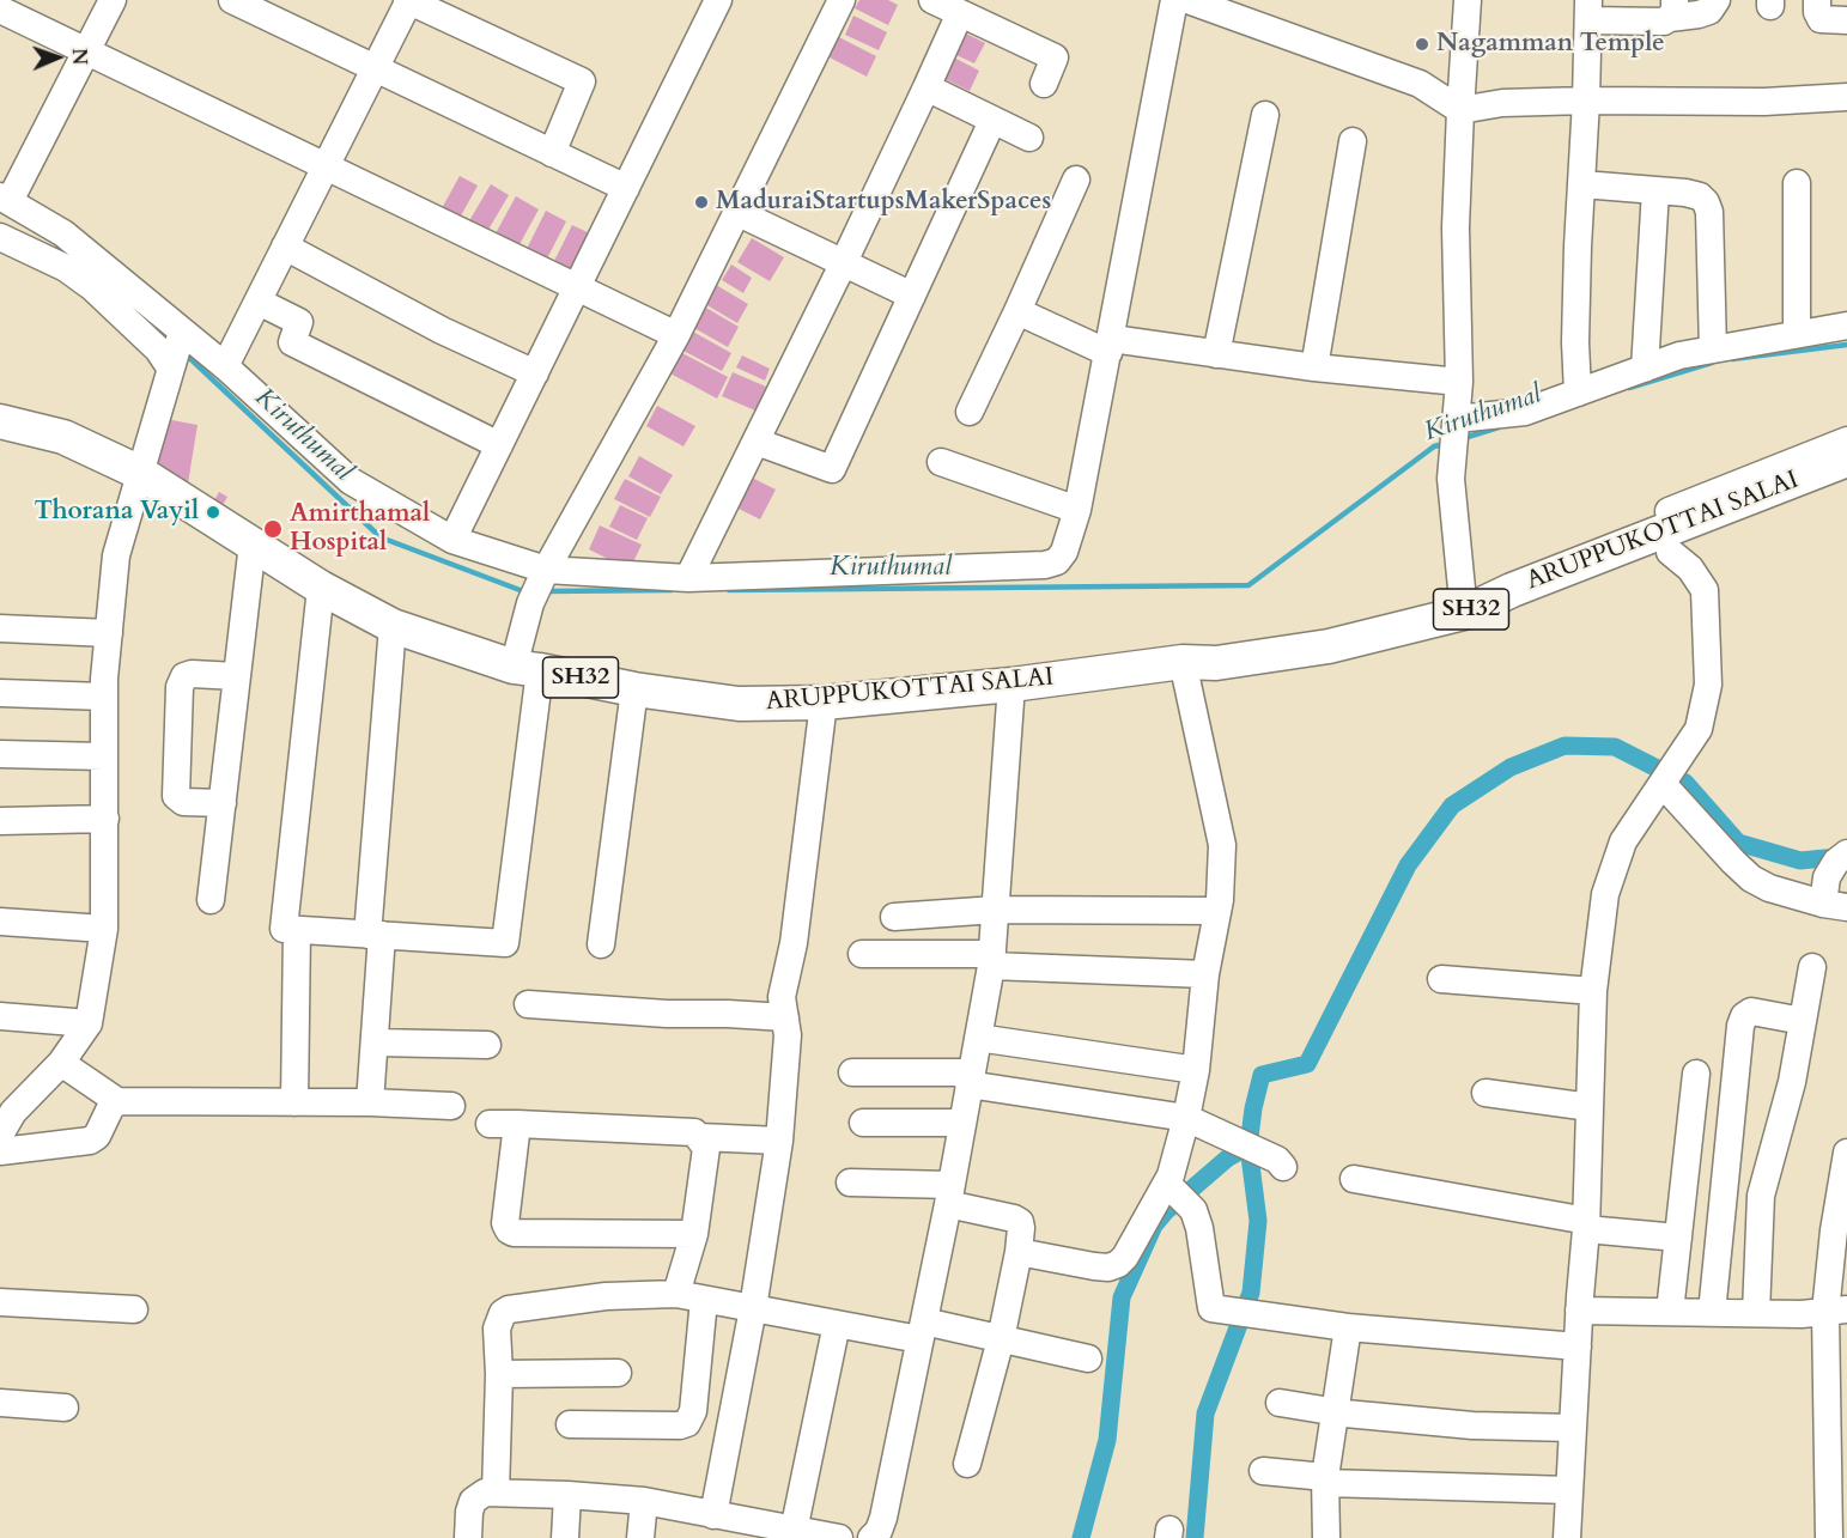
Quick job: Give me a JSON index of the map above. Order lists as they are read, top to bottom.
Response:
{
  "streets": {
    "main road": ["ARUPPUKOTTAI SALAI", "SH32"]
  },
  "water": ["Kiruthumal"],
  "places": [
    "Nagamman Temple",
    "MaduraiStartupsMakerSpaces",
    "Thorana Vayil",
    "Amirthamal Hospital"
  ],
  "north": "right"
}
